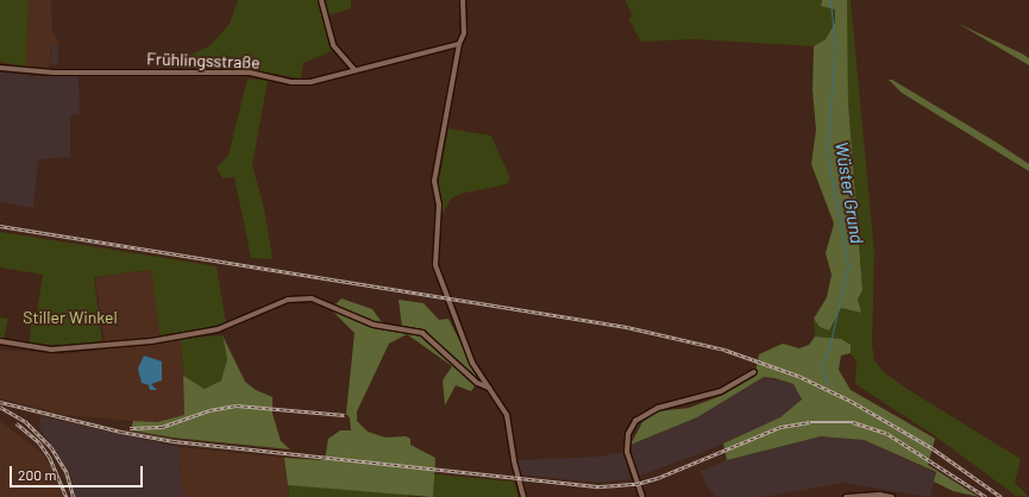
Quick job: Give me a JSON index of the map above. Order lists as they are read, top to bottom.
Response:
{
  "streets": {
    "street": ["Frühlingsstraße"]
  },
  "water": ["Wüster Grund"],
  "parks": ["Stiller Winkel"],
  "scale_bar": "200 m"
}
